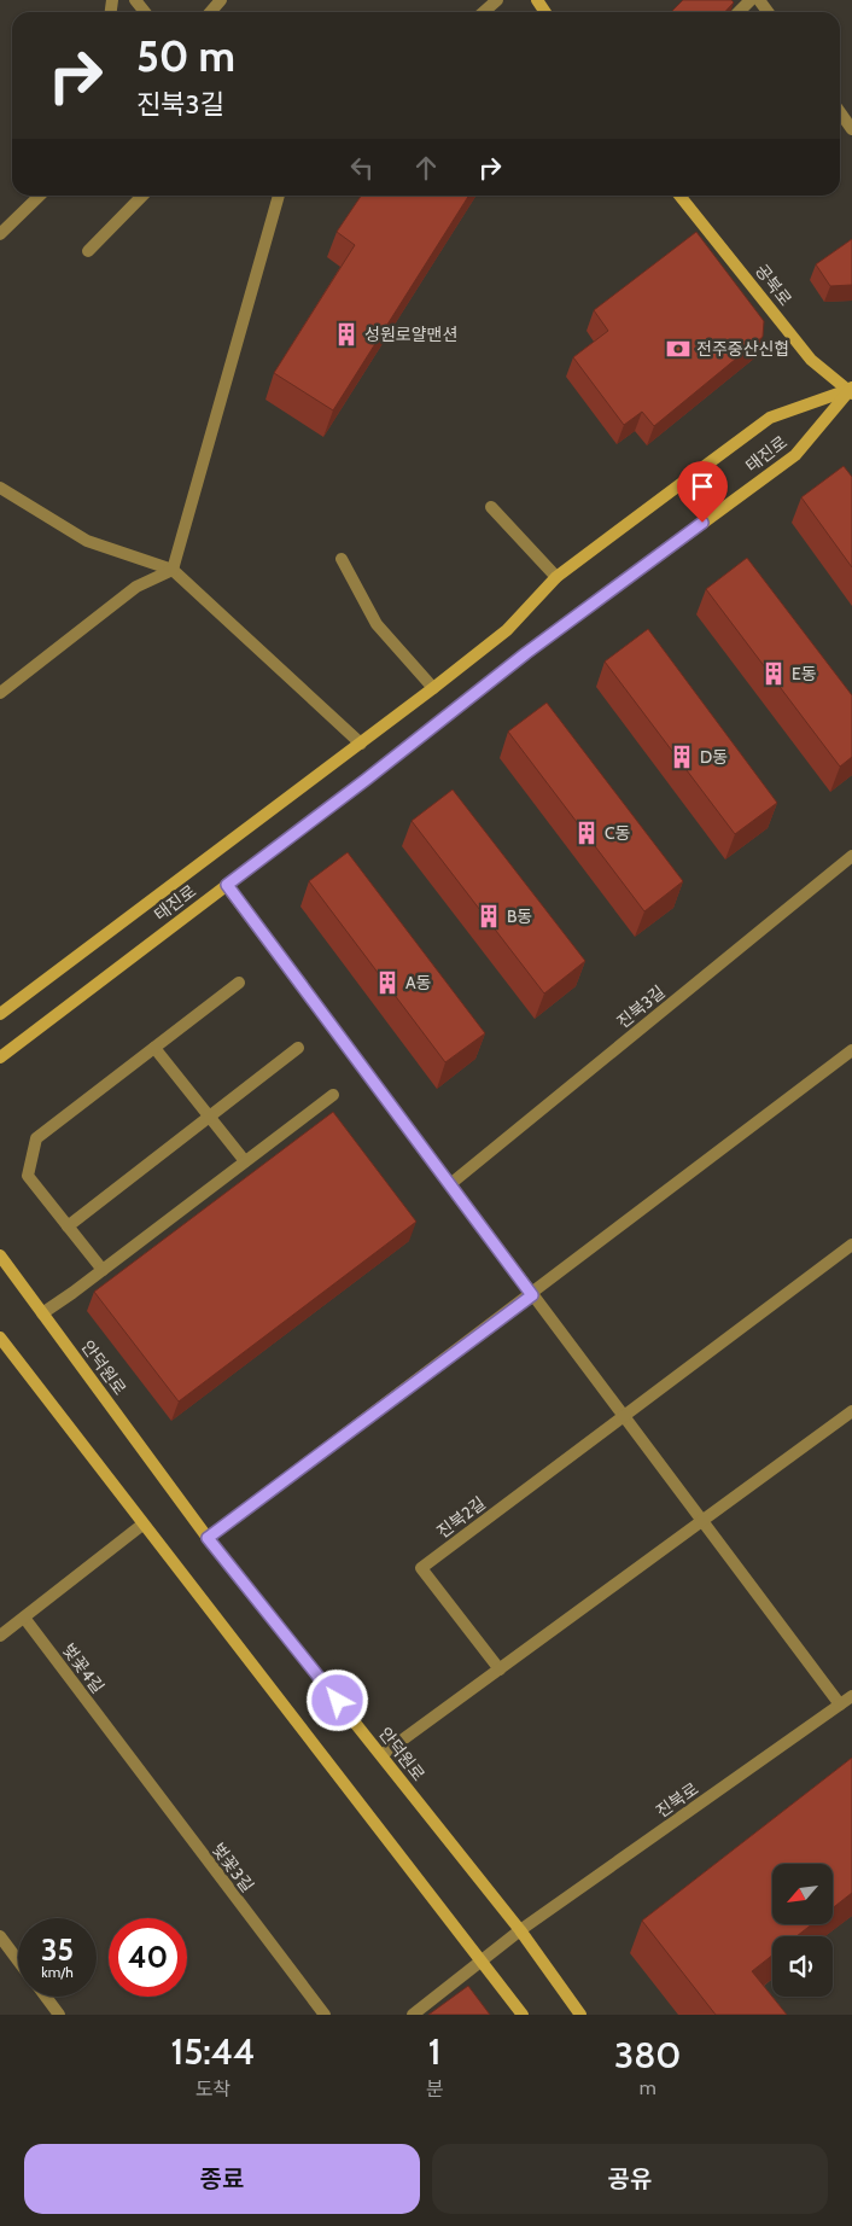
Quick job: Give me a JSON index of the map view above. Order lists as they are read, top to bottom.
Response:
{
  "streets": {
    "street": [
      "공북로",
      "태진로",
      "진북3길",
      "안덕원로",
      "진북2길",
      "벚꽃4길",
      "진북로",
      "벚꽃3길"
    ]
  },
  "crossings": [
    ["공북로", "태진로"],
    ["안덕원로", "진북로"],
    ["벚꽃4길", "벚꽃3길"]
  ],
  "places": {
    "building": [
      "성원로얄맨션",
      "E동",
      "D동",
      "C동",
      "B동",
      "A동"
    ],
    "bank": ["전주중산신협"]
  },
  "north": "bottom left",
  "page": {
    "turn": ["50 m", "진북3길"],
    "speed": "35 km/h",
    "limit": "40",
    "eta": [
      "15:44",
      "도착",
      "1",
      "분",
      "380",
      "m"
    ],
    "buttons": ["종료", "공유"]
  }
}
